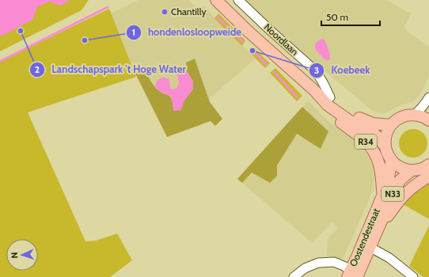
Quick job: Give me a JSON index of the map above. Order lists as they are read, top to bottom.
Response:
{
  "streets": {
    "main road": [
      "Noordlaan",
      "R34",
      "N33",
      "Oostendestraat"
    ]
  },
  "crossings": [
    ["Noordlaan", "R34"],
    ["R34", "Oostendestraat"]
  ],
  "places": [
    "Chantilly",
    "Landschapspark 't Hoge Water",
    "hondenlosloopweide",
    "Koebeek"
  ],
  "scale_bar": "50 m",
  "north": "left"
}
